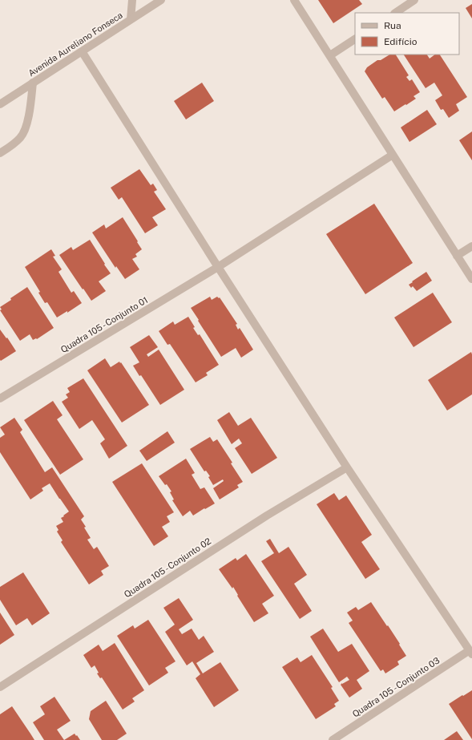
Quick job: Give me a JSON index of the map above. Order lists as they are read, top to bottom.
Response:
{
  "streets": {
    "street": [
      "Avenida Aureliano Fonseca",
      "Quadra 105 - Conjunto 01",
      "Quadra 105 - Conjunto 02",
      "Quadra 105 - Conjunto 03"
    ]
  },
  "legend": ["Rua", "Edifício"]
}
